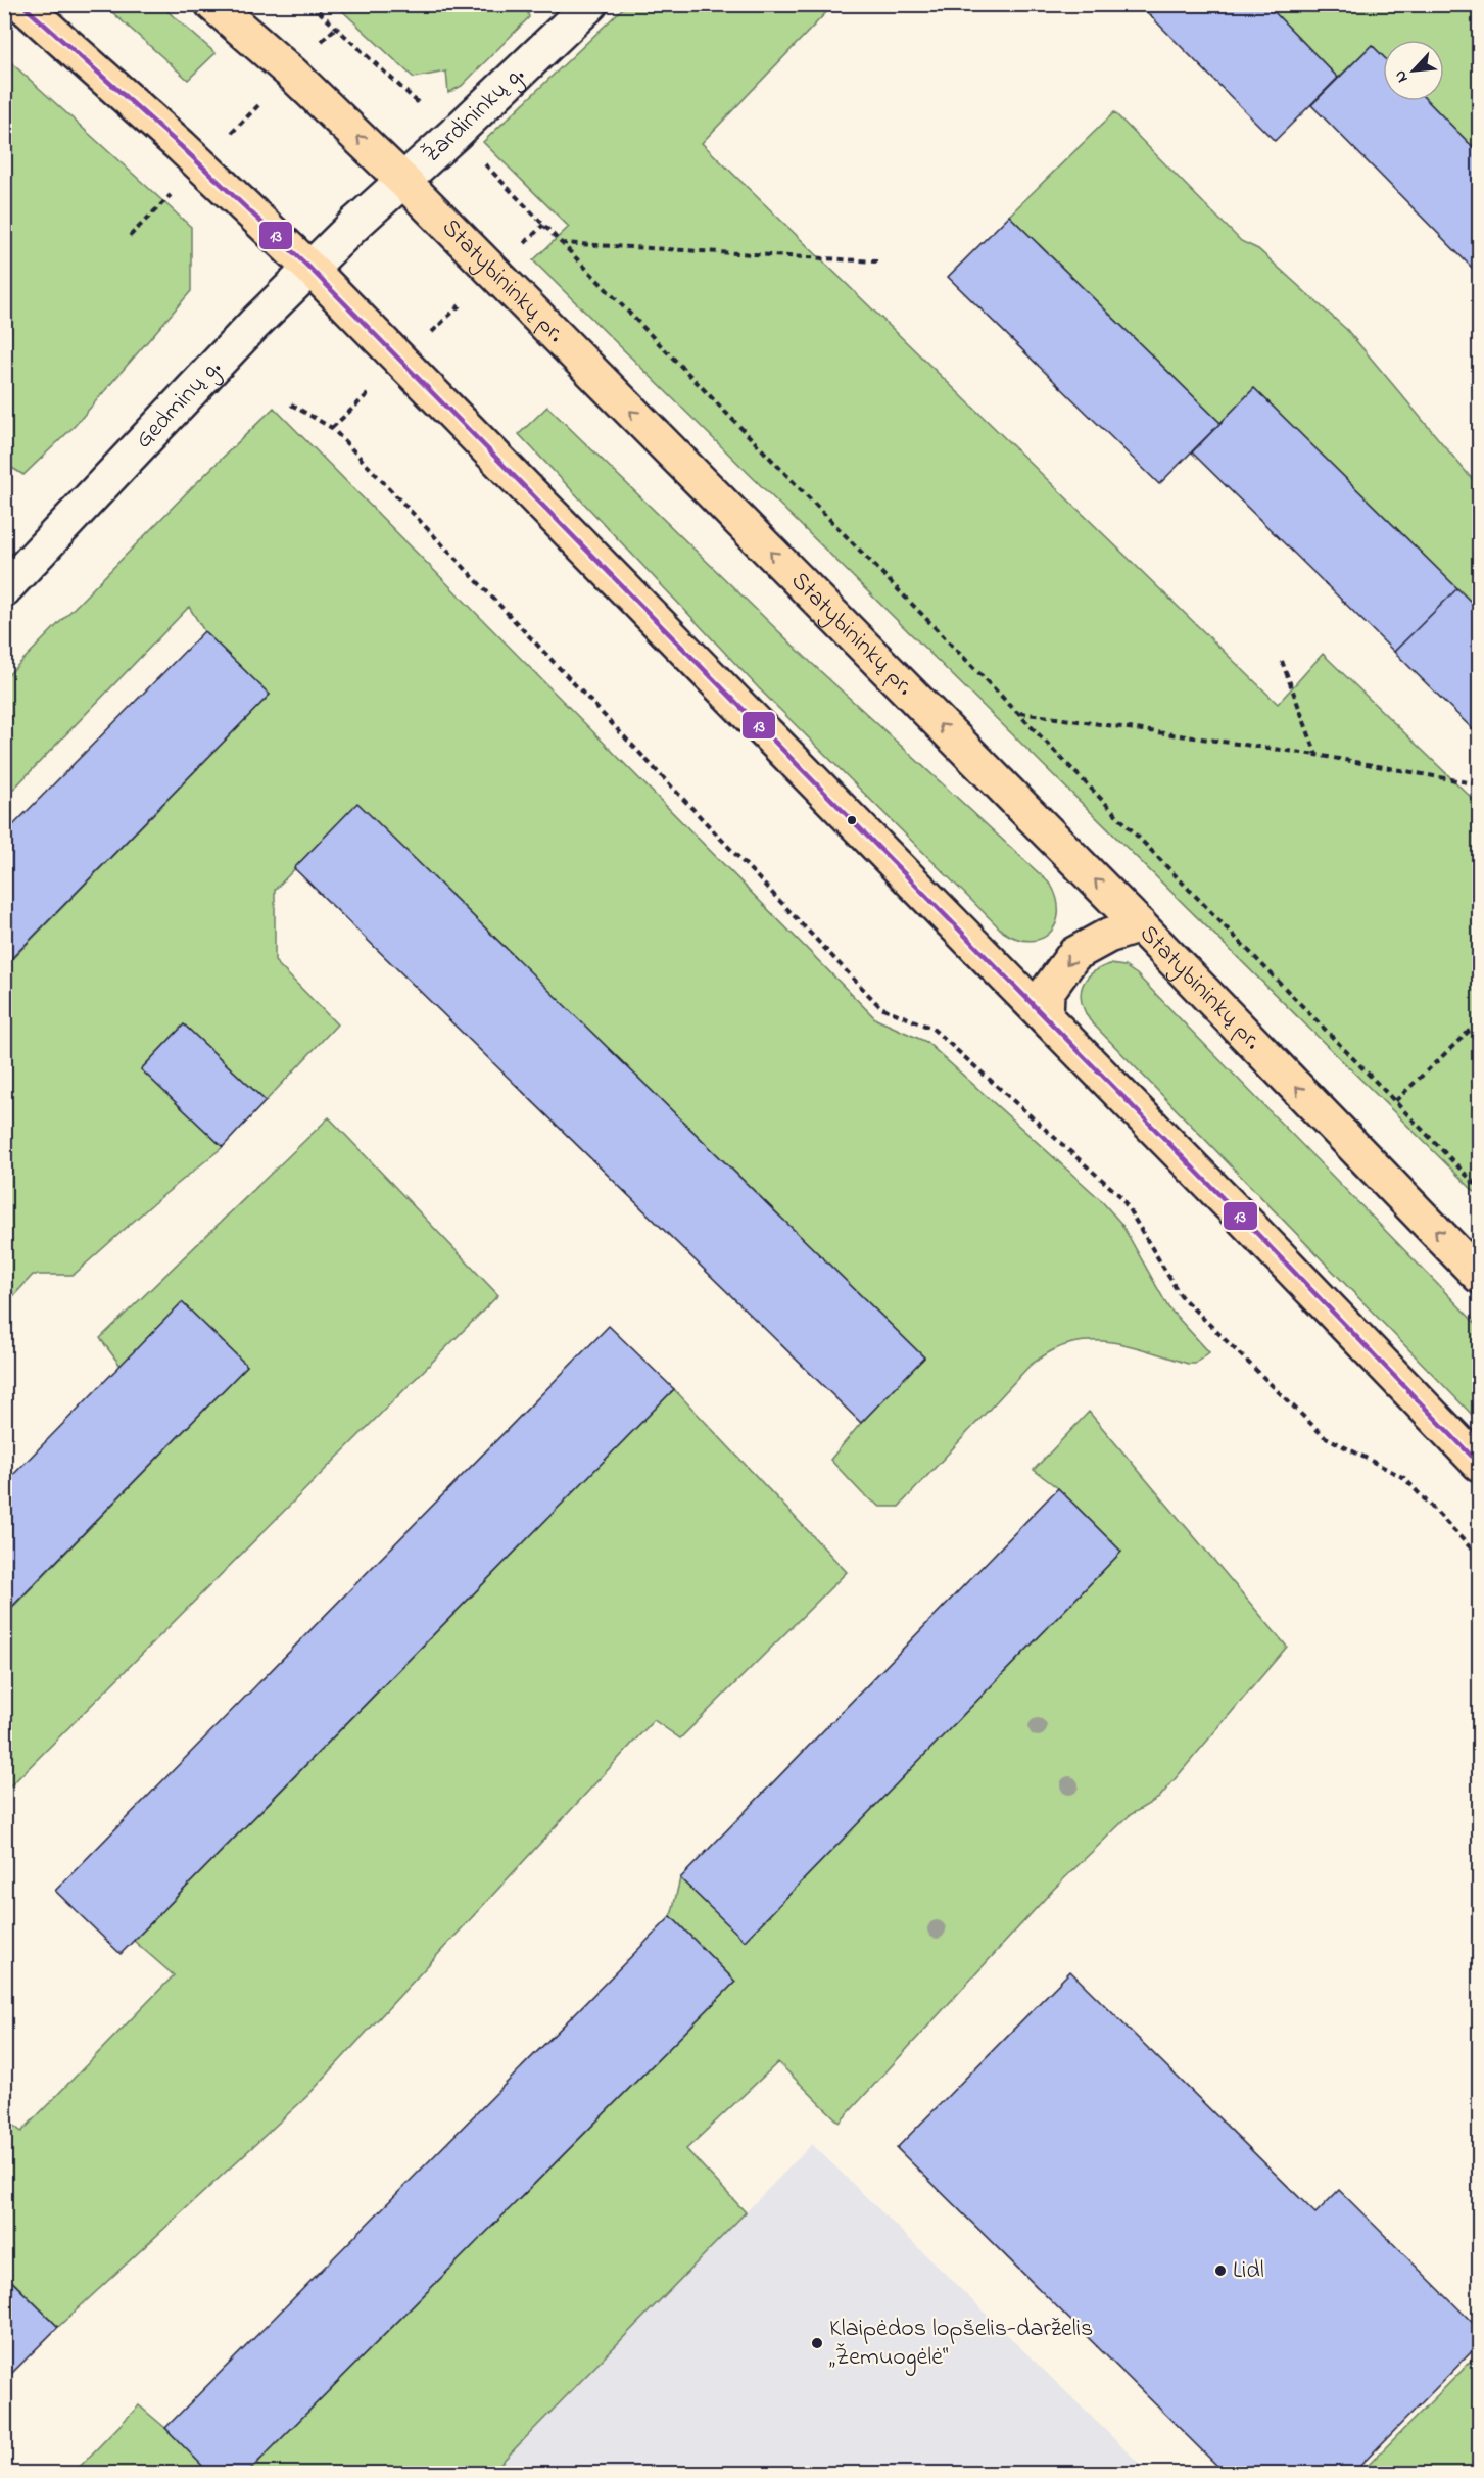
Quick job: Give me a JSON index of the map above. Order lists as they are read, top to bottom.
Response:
{
  "streets": {
    "main road": ["Statybininkų pr."],
    "street": ["Žardininkų g.", "Gedminų g."]
  },
  "crossings": [
    ["Žardininkų g.", "Statybininkų pr."],
    ["Žardininkų g.", "Gedminų g."]
  ],
  "places": ["Lidl", "Klaipėdos lopšelis-darželis „Žemuogėlė“"],
  "lines": ["transit line 13"],
  "north": "bottom left"
}
